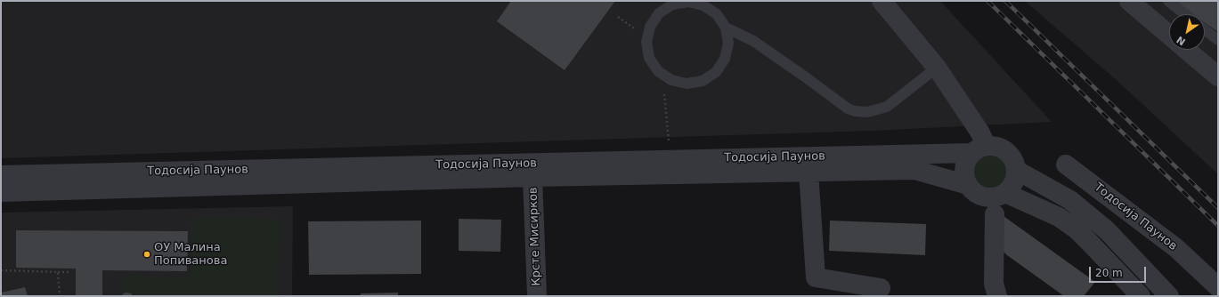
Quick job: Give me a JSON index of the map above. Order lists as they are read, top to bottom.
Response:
{
  "streets": {
    "street": ["Тодосија Паунов", "Крсте Мисирков"]
  },
  "crossings": [
    ["Тодосија Паунов", "Крсте Мисирков"]
  ],
  "places": ["ОУ Малина Попиванова"],
  "scale_bar": "20 m",
  "north": "bottom left"
}
